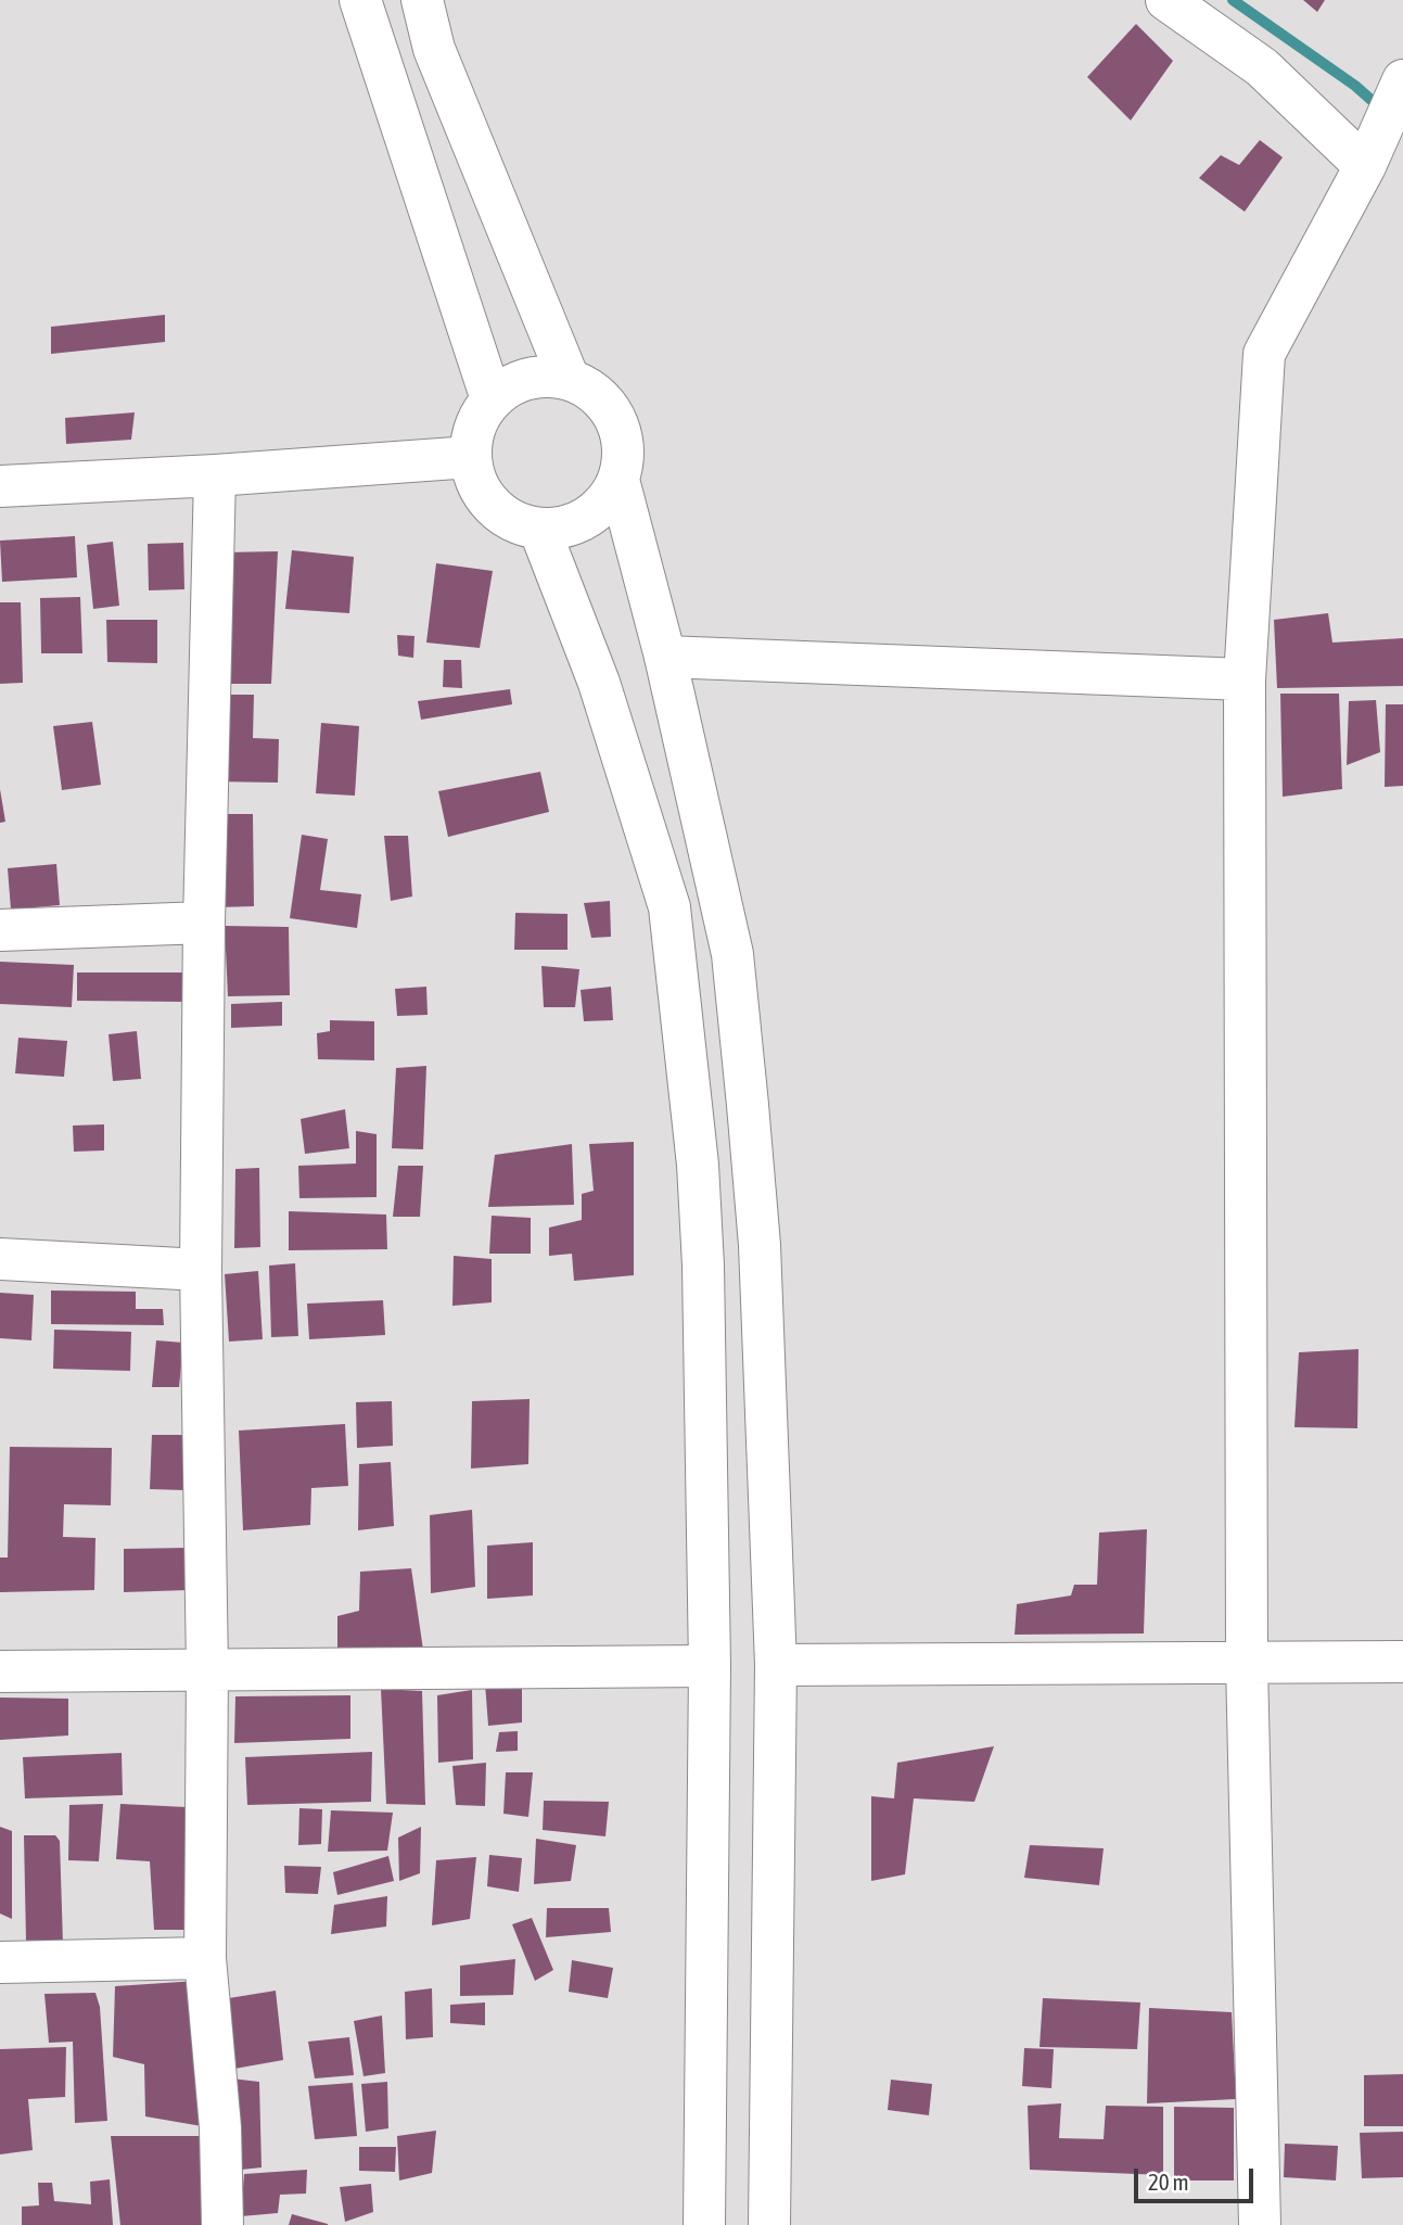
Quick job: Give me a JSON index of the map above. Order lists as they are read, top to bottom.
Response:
{
  "scale_bar": "20 m"
}
